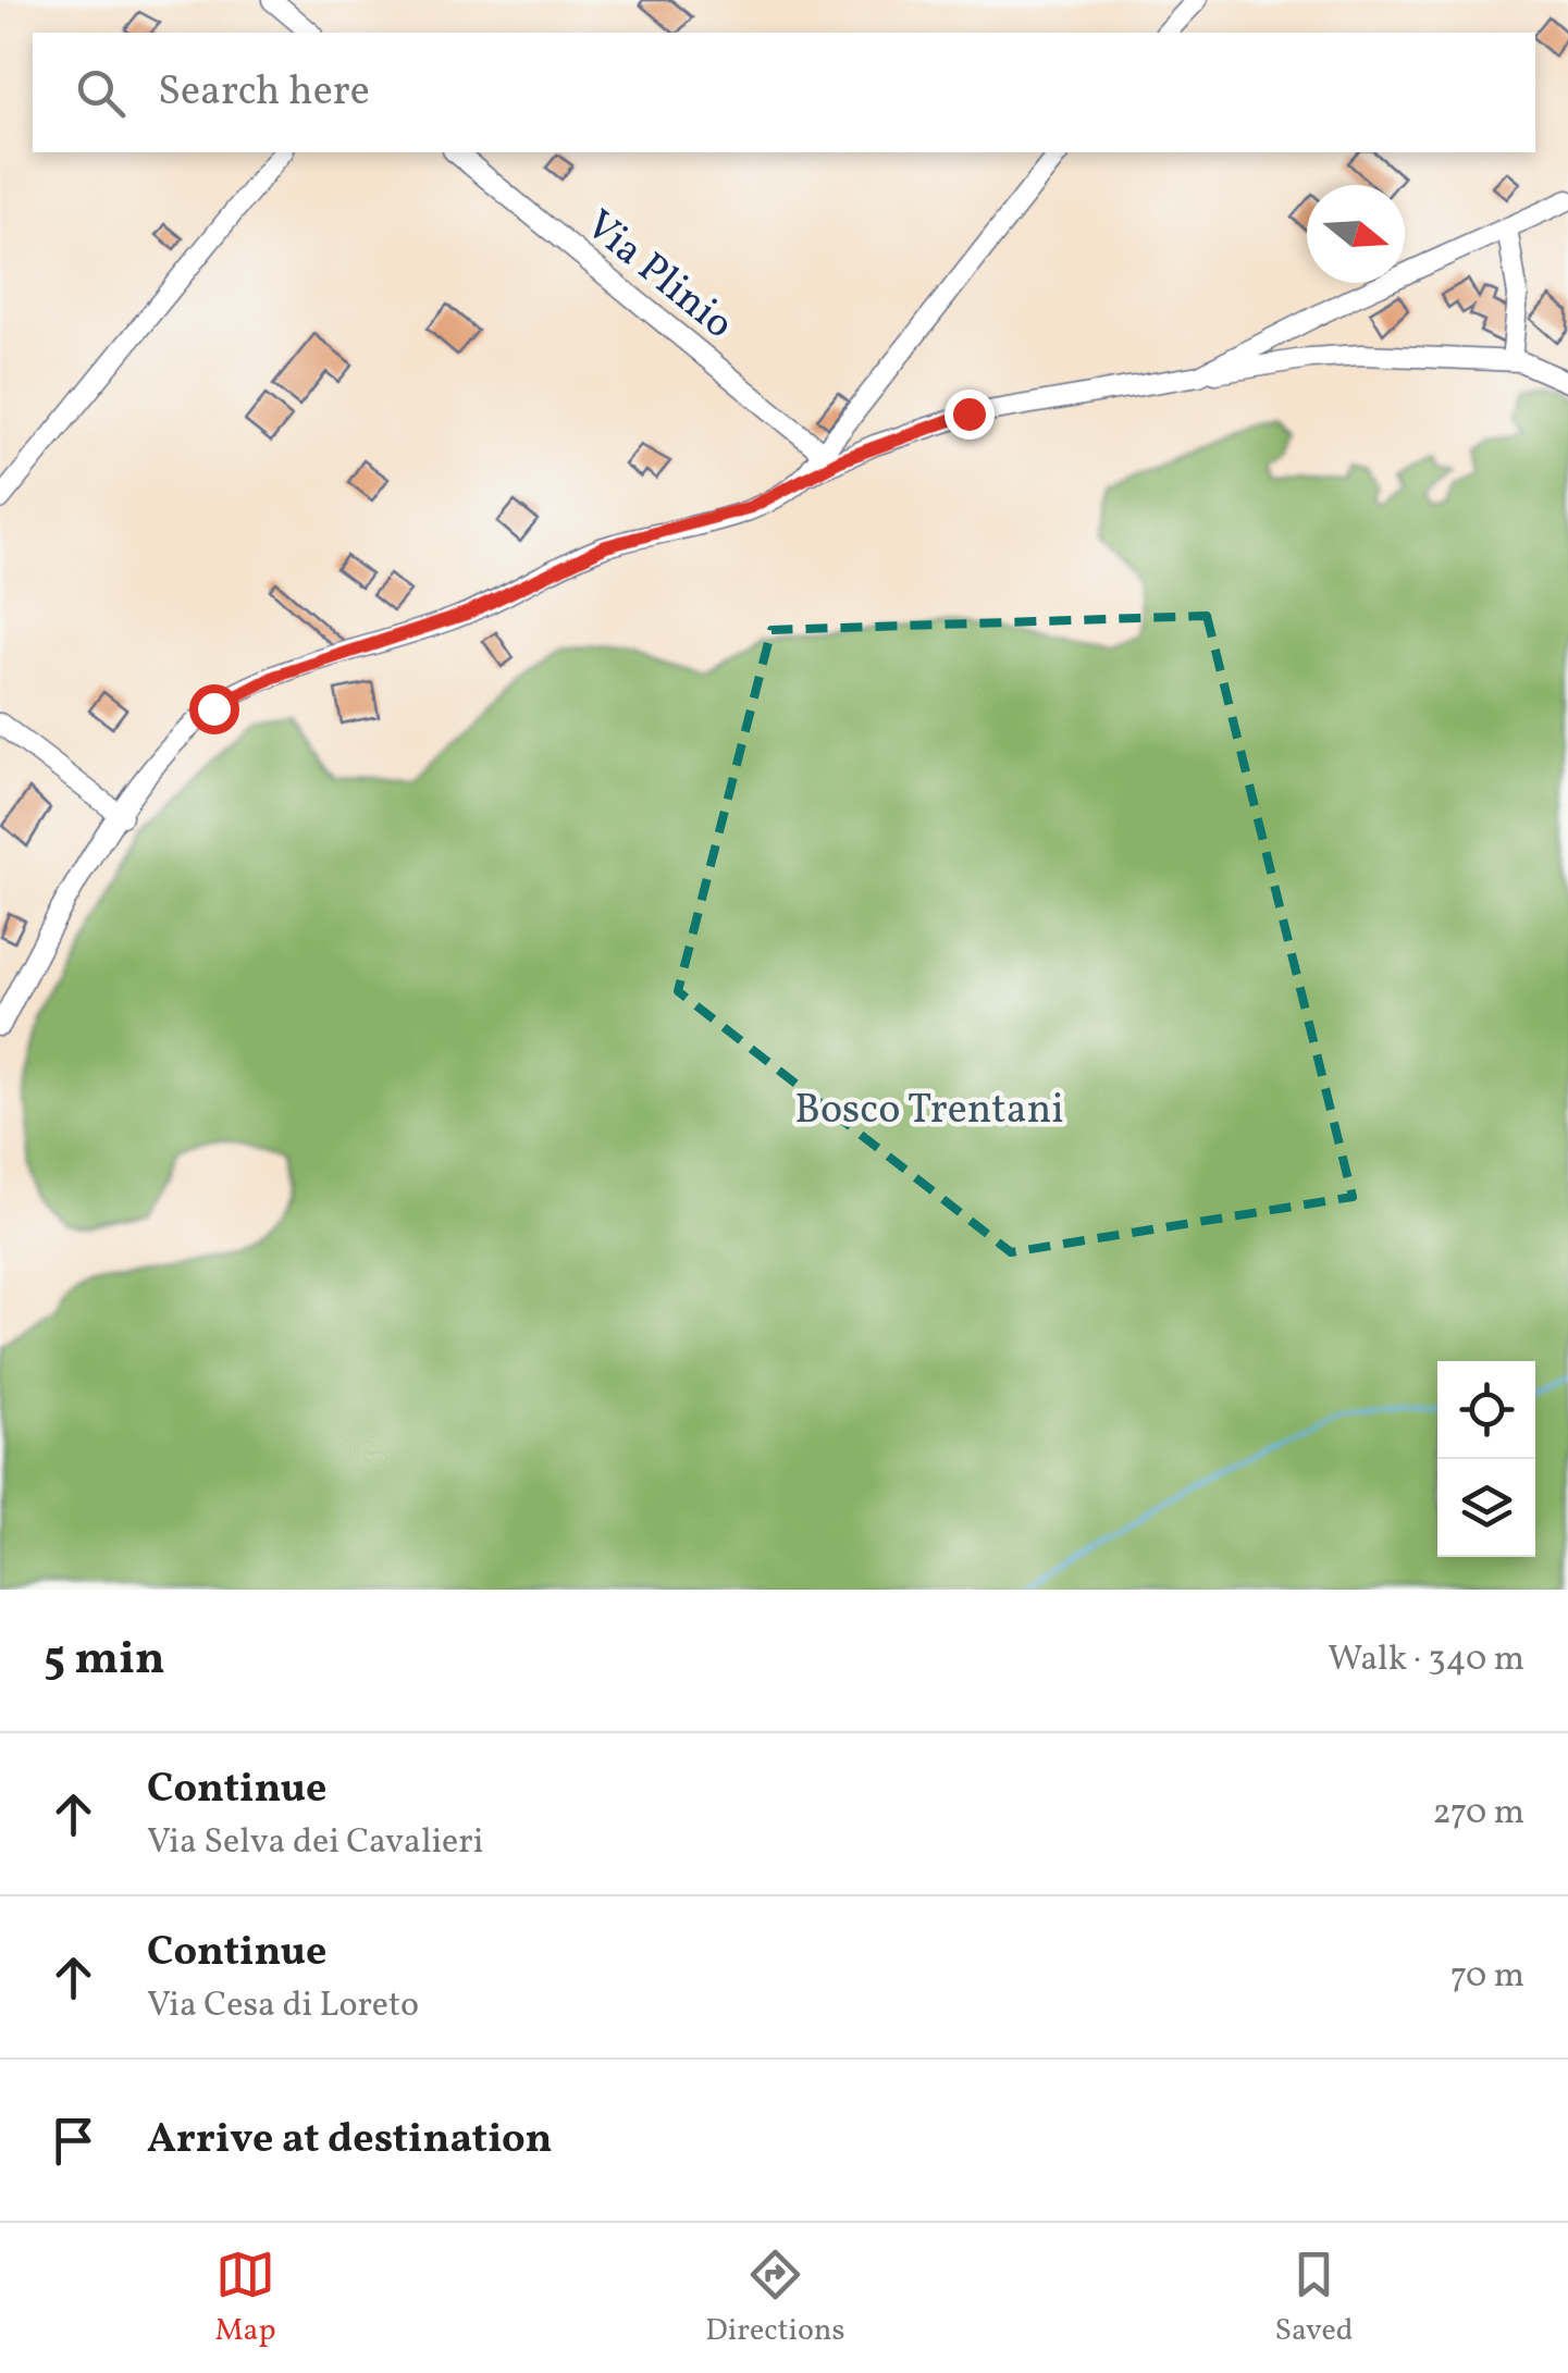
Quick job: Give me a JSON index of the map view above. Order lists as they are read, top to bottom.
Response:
{
  "streets": {
    "street": ["Via Plinio"]
  },
  "parks": ["Bosco Trentani"],
  "north": "right",
  "page": {
    "search": "Search here",
    "heading": ["5 min", "Walk · 340 m"],
    "list": [
      ["Continue", "Via Selva dei Cavalieri", "270 m"],
      ["Continue", "Via Cesa di Loreto", "70 m"],
      "Arrive at destination"
    ],
    "nav": ["Map", "Directions", "Saved"]
  }
}
